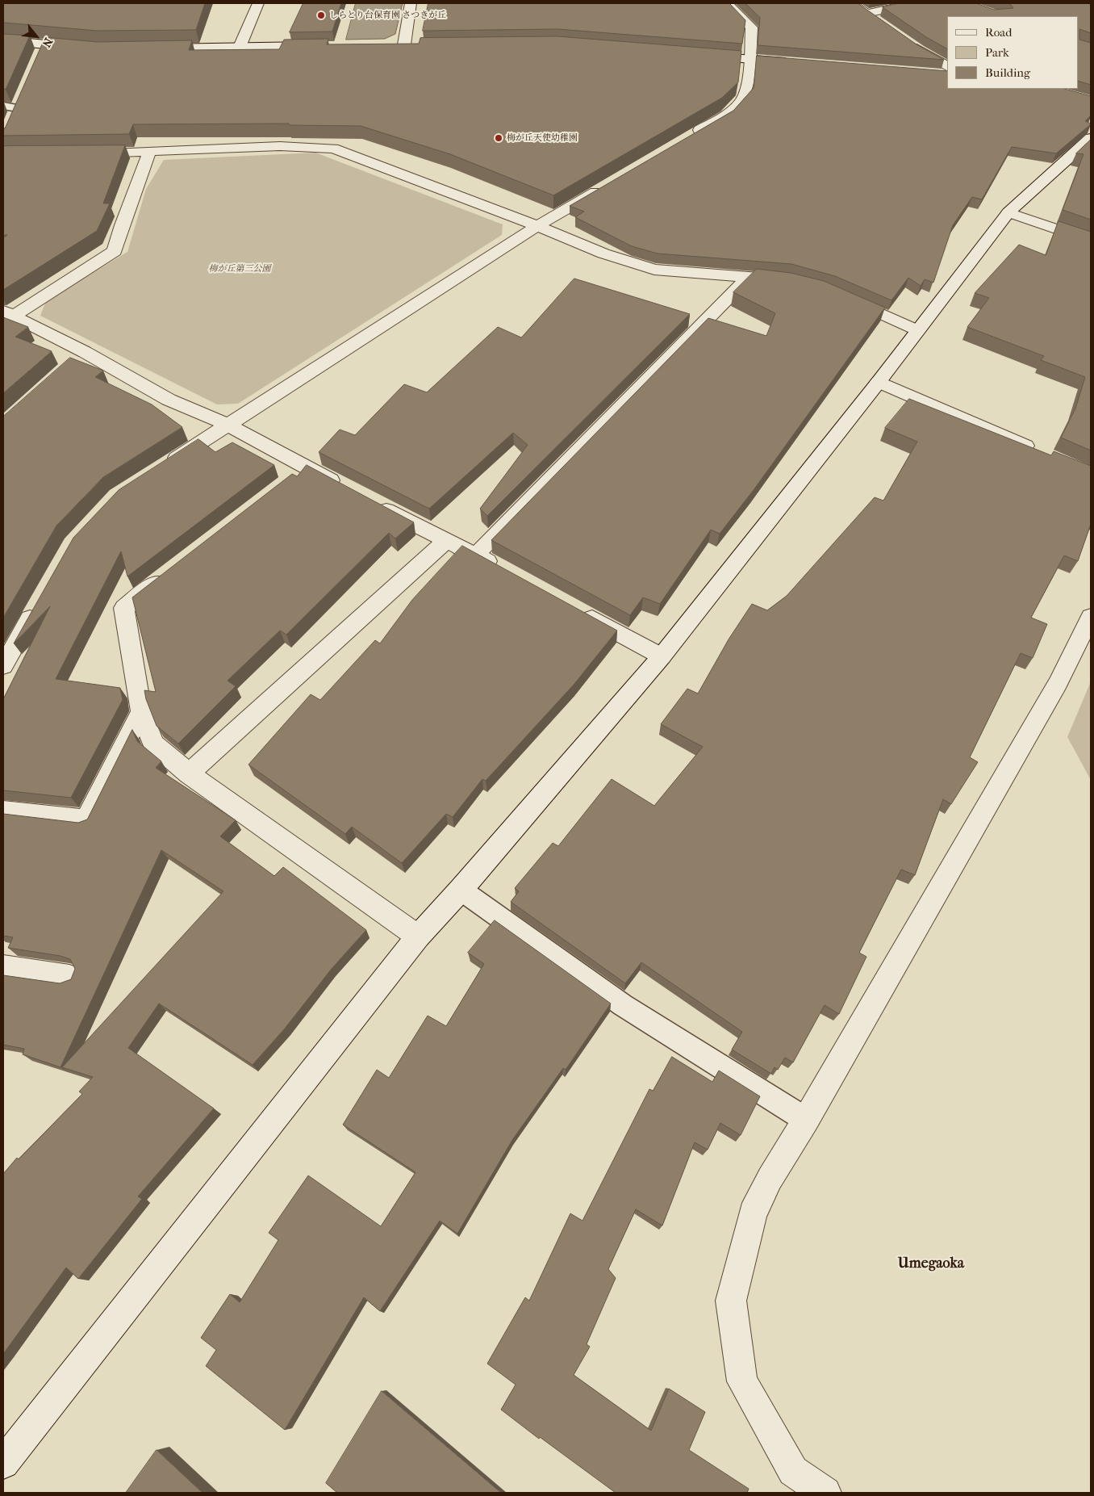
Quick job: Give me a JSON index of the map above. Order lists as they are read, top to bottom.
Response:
{
  "districts": ["Umegaoka"],
  "parks": ["梅が丘第三公園"],
  "places": ["しらとり台保育園 さつきが丘", "梅が丘天使幼稚園"],
  "legend": ["Road", "Park", "Building"],
  "north": "bottom right"
}
